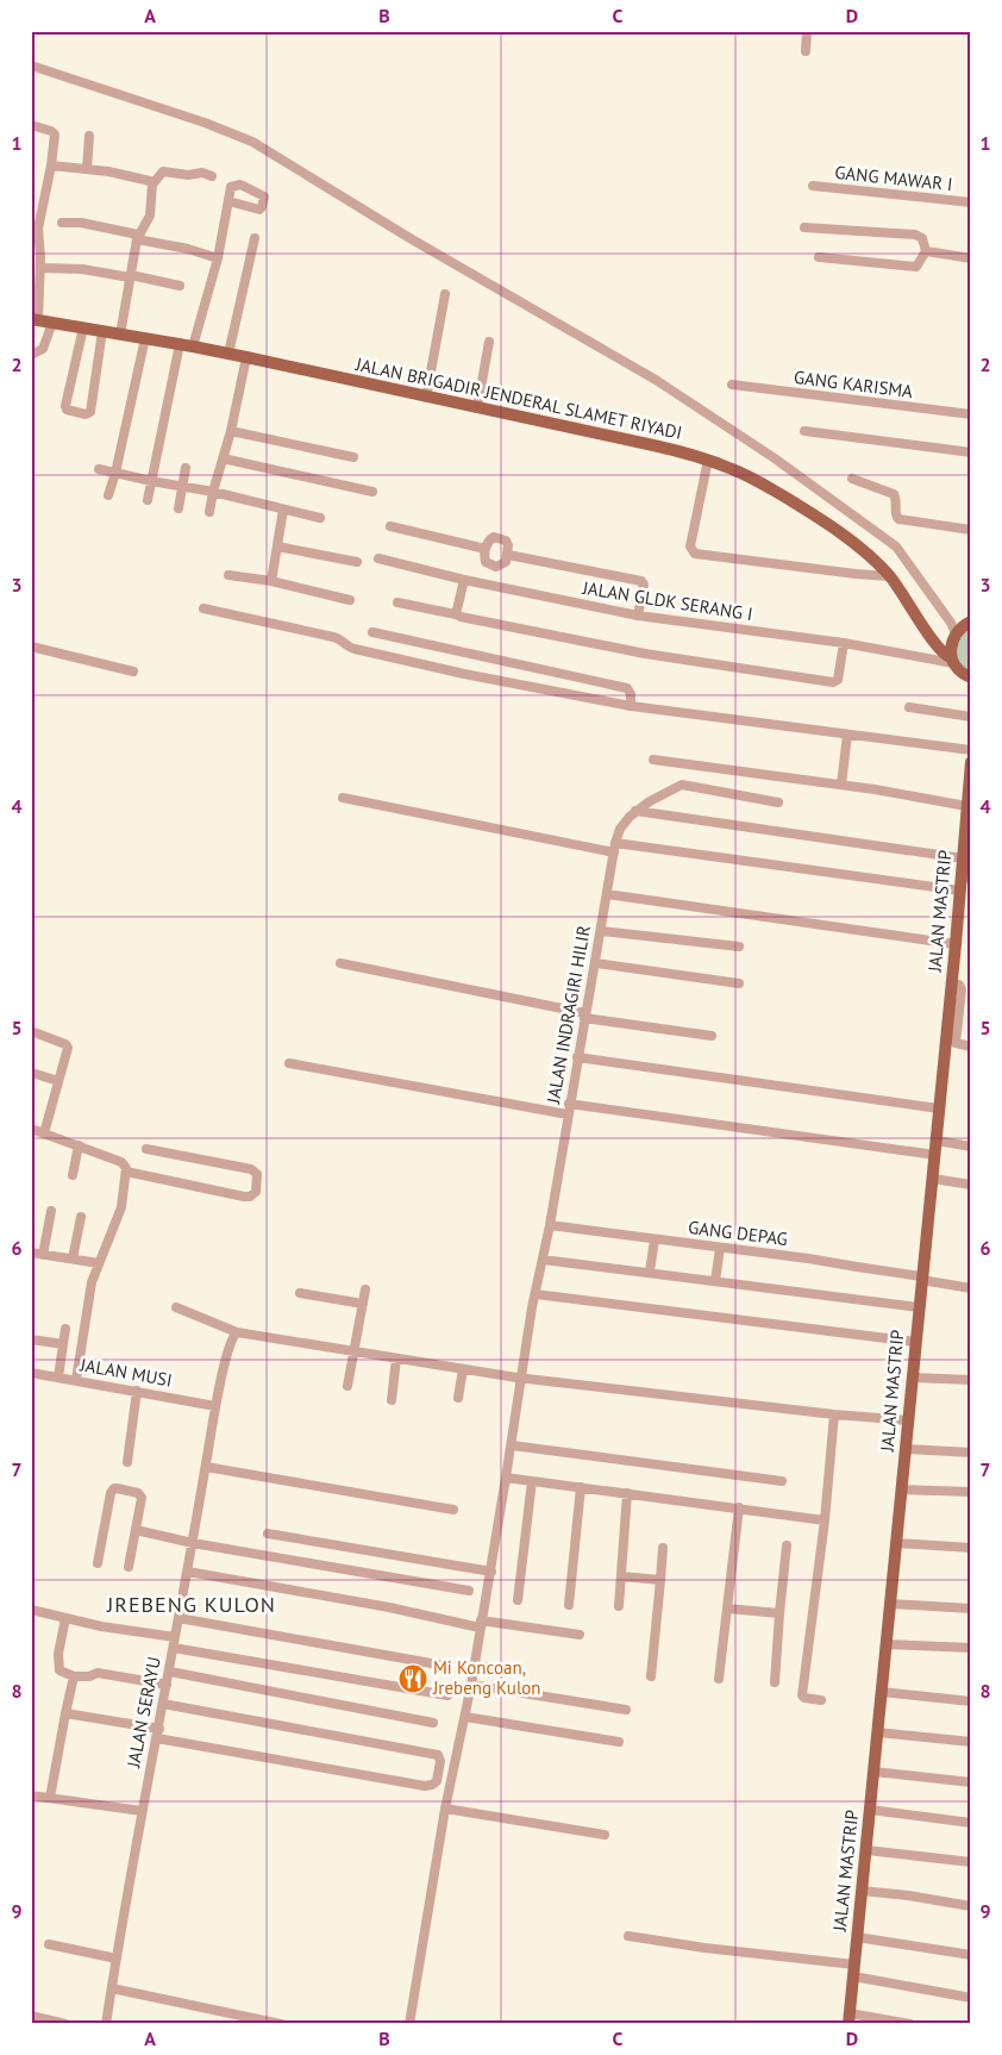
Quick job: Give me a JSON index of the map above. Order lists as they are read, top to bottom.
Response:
{
  "streets": {
    "main road": ["JALAN BRIGADIR JENDERAL SLAMET RIYADI", "JALAN MASTRIP"],
    "street": [
      "GANG MAWAR I",
      "GANG KARISMA",
      "JALAN GLDK SERANG I",
      "JALAN INDRAGIRI HILIR",
      "GANG DEPAG",
      "JALAN MUSI",
      "JALAN SERAYU"
    ]
  },
  "crossings": [
    ["JALAN BRIGADIR JENDERAL SLAMET RIYADI", "JALAN GLDK SERANG I"],
    ["JALAN MASTRIP", "GANG DEPAG"],
    ["JALAN INDRAGIRI HILIR", "GANG DEPAG"],
    ["JALAN MUSI", "JALAN SERAYU"]
  ],
  "districts": ["JREBENG KULON"],
  "places": {
    "restaurant": ["Mi Koncoan, Jrebeng Kulon"]
  },
  "grid": {
    "columns": [
      "A",
      "B",
      "C",
      "D"
    ],
    "rows": [
      "1",
      "2",
      "3",
      "4",
      "5",
      "6",
      "7",
      "8",
      "9"
    ]
  }
}
